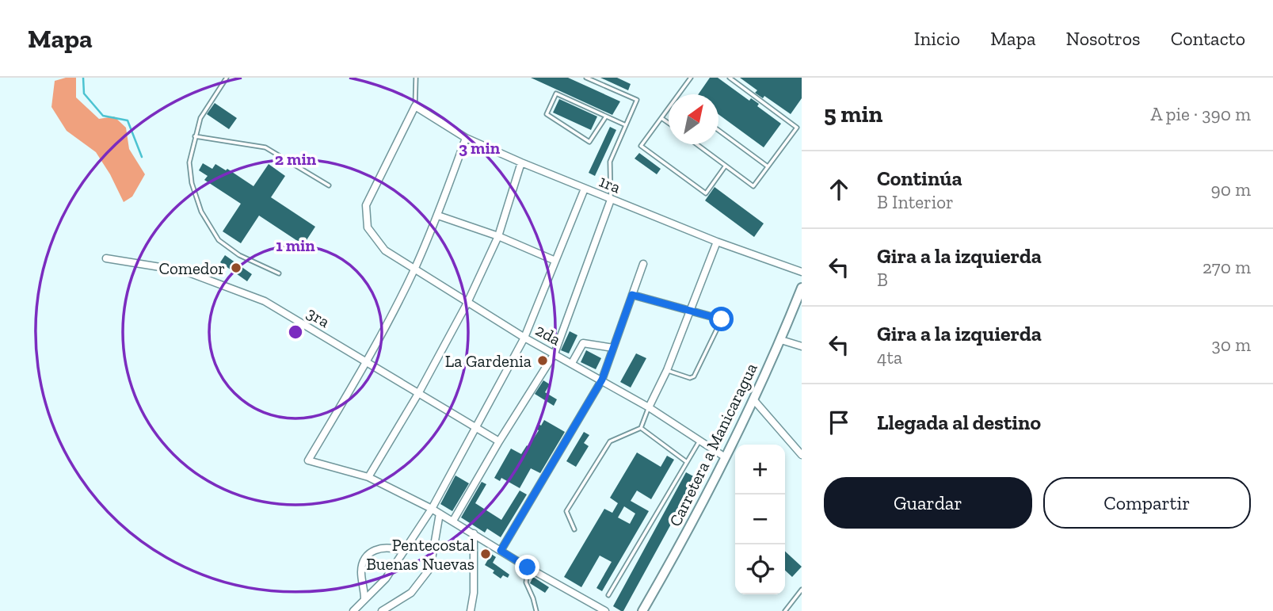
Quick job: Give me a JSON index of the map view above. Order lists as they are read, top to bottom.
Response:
{
  "streets": {
    "main road": ["Carretera a Manicaragua"],
    "street": ["1ra", "3ra", "2da"]
  },
  "crossings": [
    ["1ra", "2da"],
    ["2da", "Carretera a Manicaragua"]
  ],
  "places": ["Comedor", "La Gardenia", "Pentecostal Buenas Nuevas"],
  "north": "top right",
  "page": {
    "header": "Mapa",
    "nav": [
      "Inicio",
      "Mapa",
      "Nosotros",
      "Contacto"
    ],
    "heading": ["5 min", "A pie · 390 m"],
    "list": [
      ["Continúa", "B Interior", "90 m"],
      ["Gira a la izquierda", "B", "270 m"],
      ["Gira a la izquierda", "4ta", "30 m"],
      "Llegada al destino"
    ],
    "map_buttons": ["+", "−"],
    "buttons": ["Guardar", "Compartir"]
  },
  "rings": ["3 min", "2 min", "1 min"]
}
